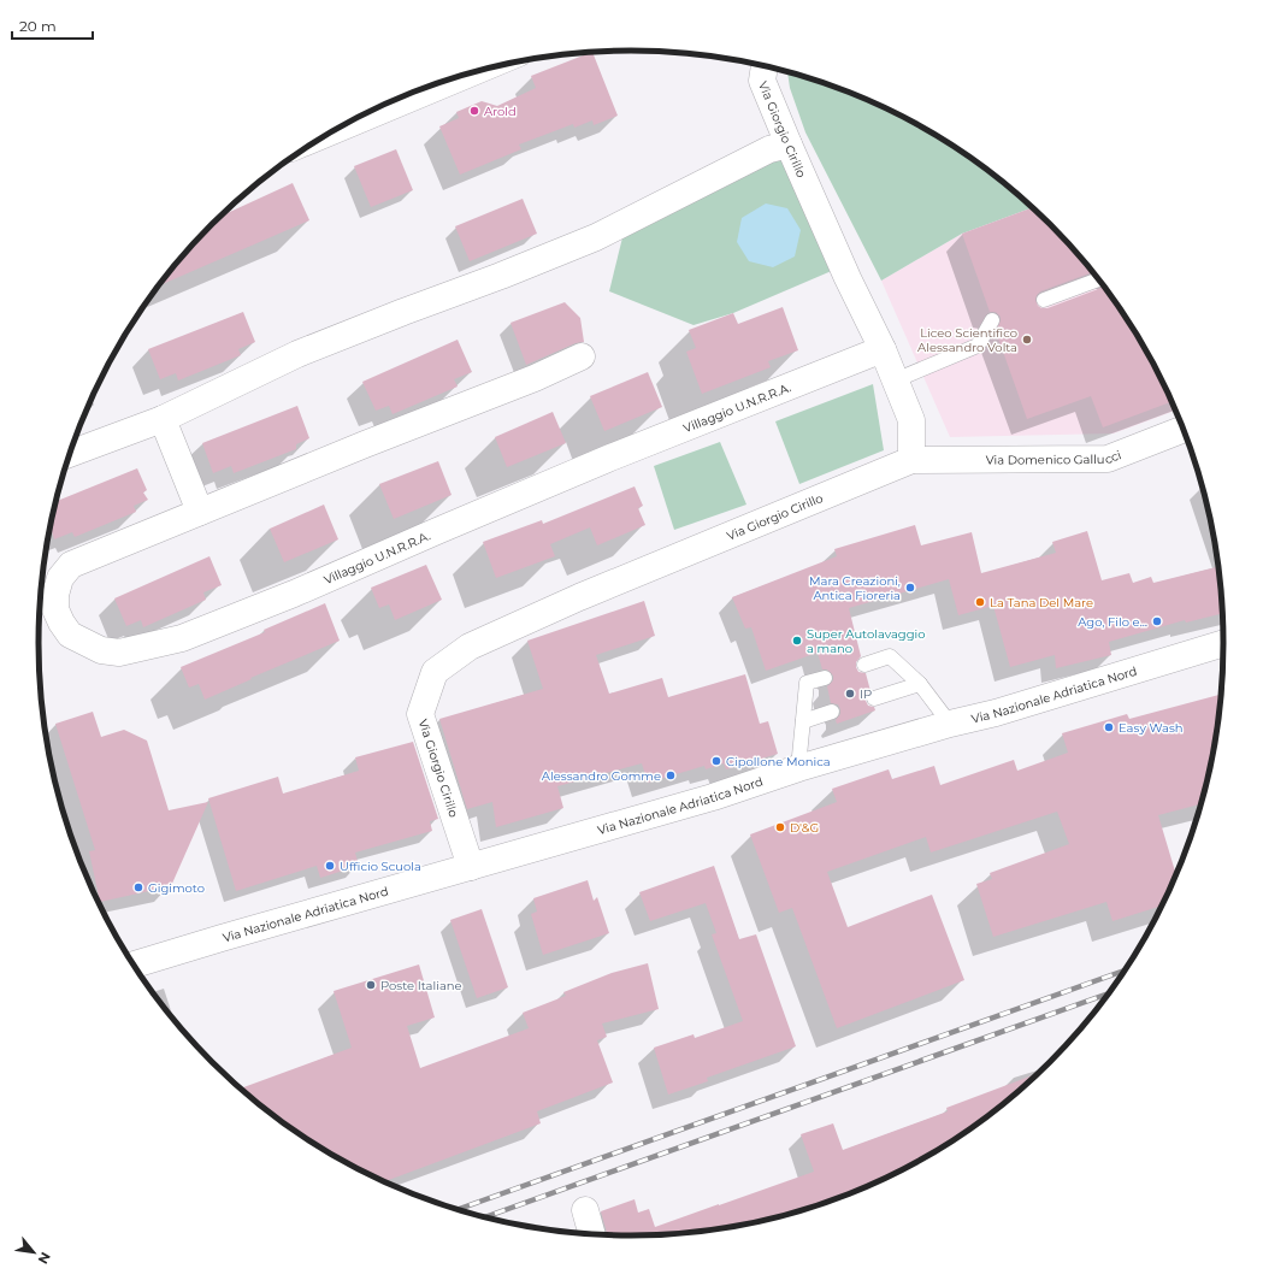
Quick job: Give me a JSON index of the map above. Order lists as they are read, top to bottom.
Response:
{
  "streets": {
    "street": [
      "Via Giorgio Cirillo",
      "Villaggio U.N.R.R.A.",
      "Via Domenico Gallucci",
      "Via Nazionale Adriatica Nord"
    ]
  },
  "crossings": [
    ["Via Giorgio Cirillo", "Villaggio U.N.R.R.A."],
    ["Via Giorgio Cirillo", "Via Domenico Gallucci"],
    ["Via Giorgio Cirillo", "Via Nazionale Adriatica Nord"]
  ],
  "places": [
    "Arold",
    "Liceo Scientifico Alessandro Volta",
    "Mara Creazioni, Antica Fioreria",
    "La Tana Del Mare",
    "Ago, Filo e...",
    "Super Autolavaggio a mano",
    "IP",
    "Easy Wash",
    "Cipollone Monica",
    "Alessandro Gomme",
    "D'&G",
    "Ufficio Scuola",
    "Gigimoto",
    "Poste Italiane"
  ],
  "scale_bar": "20 m",
  "north": "bottom right"
}
